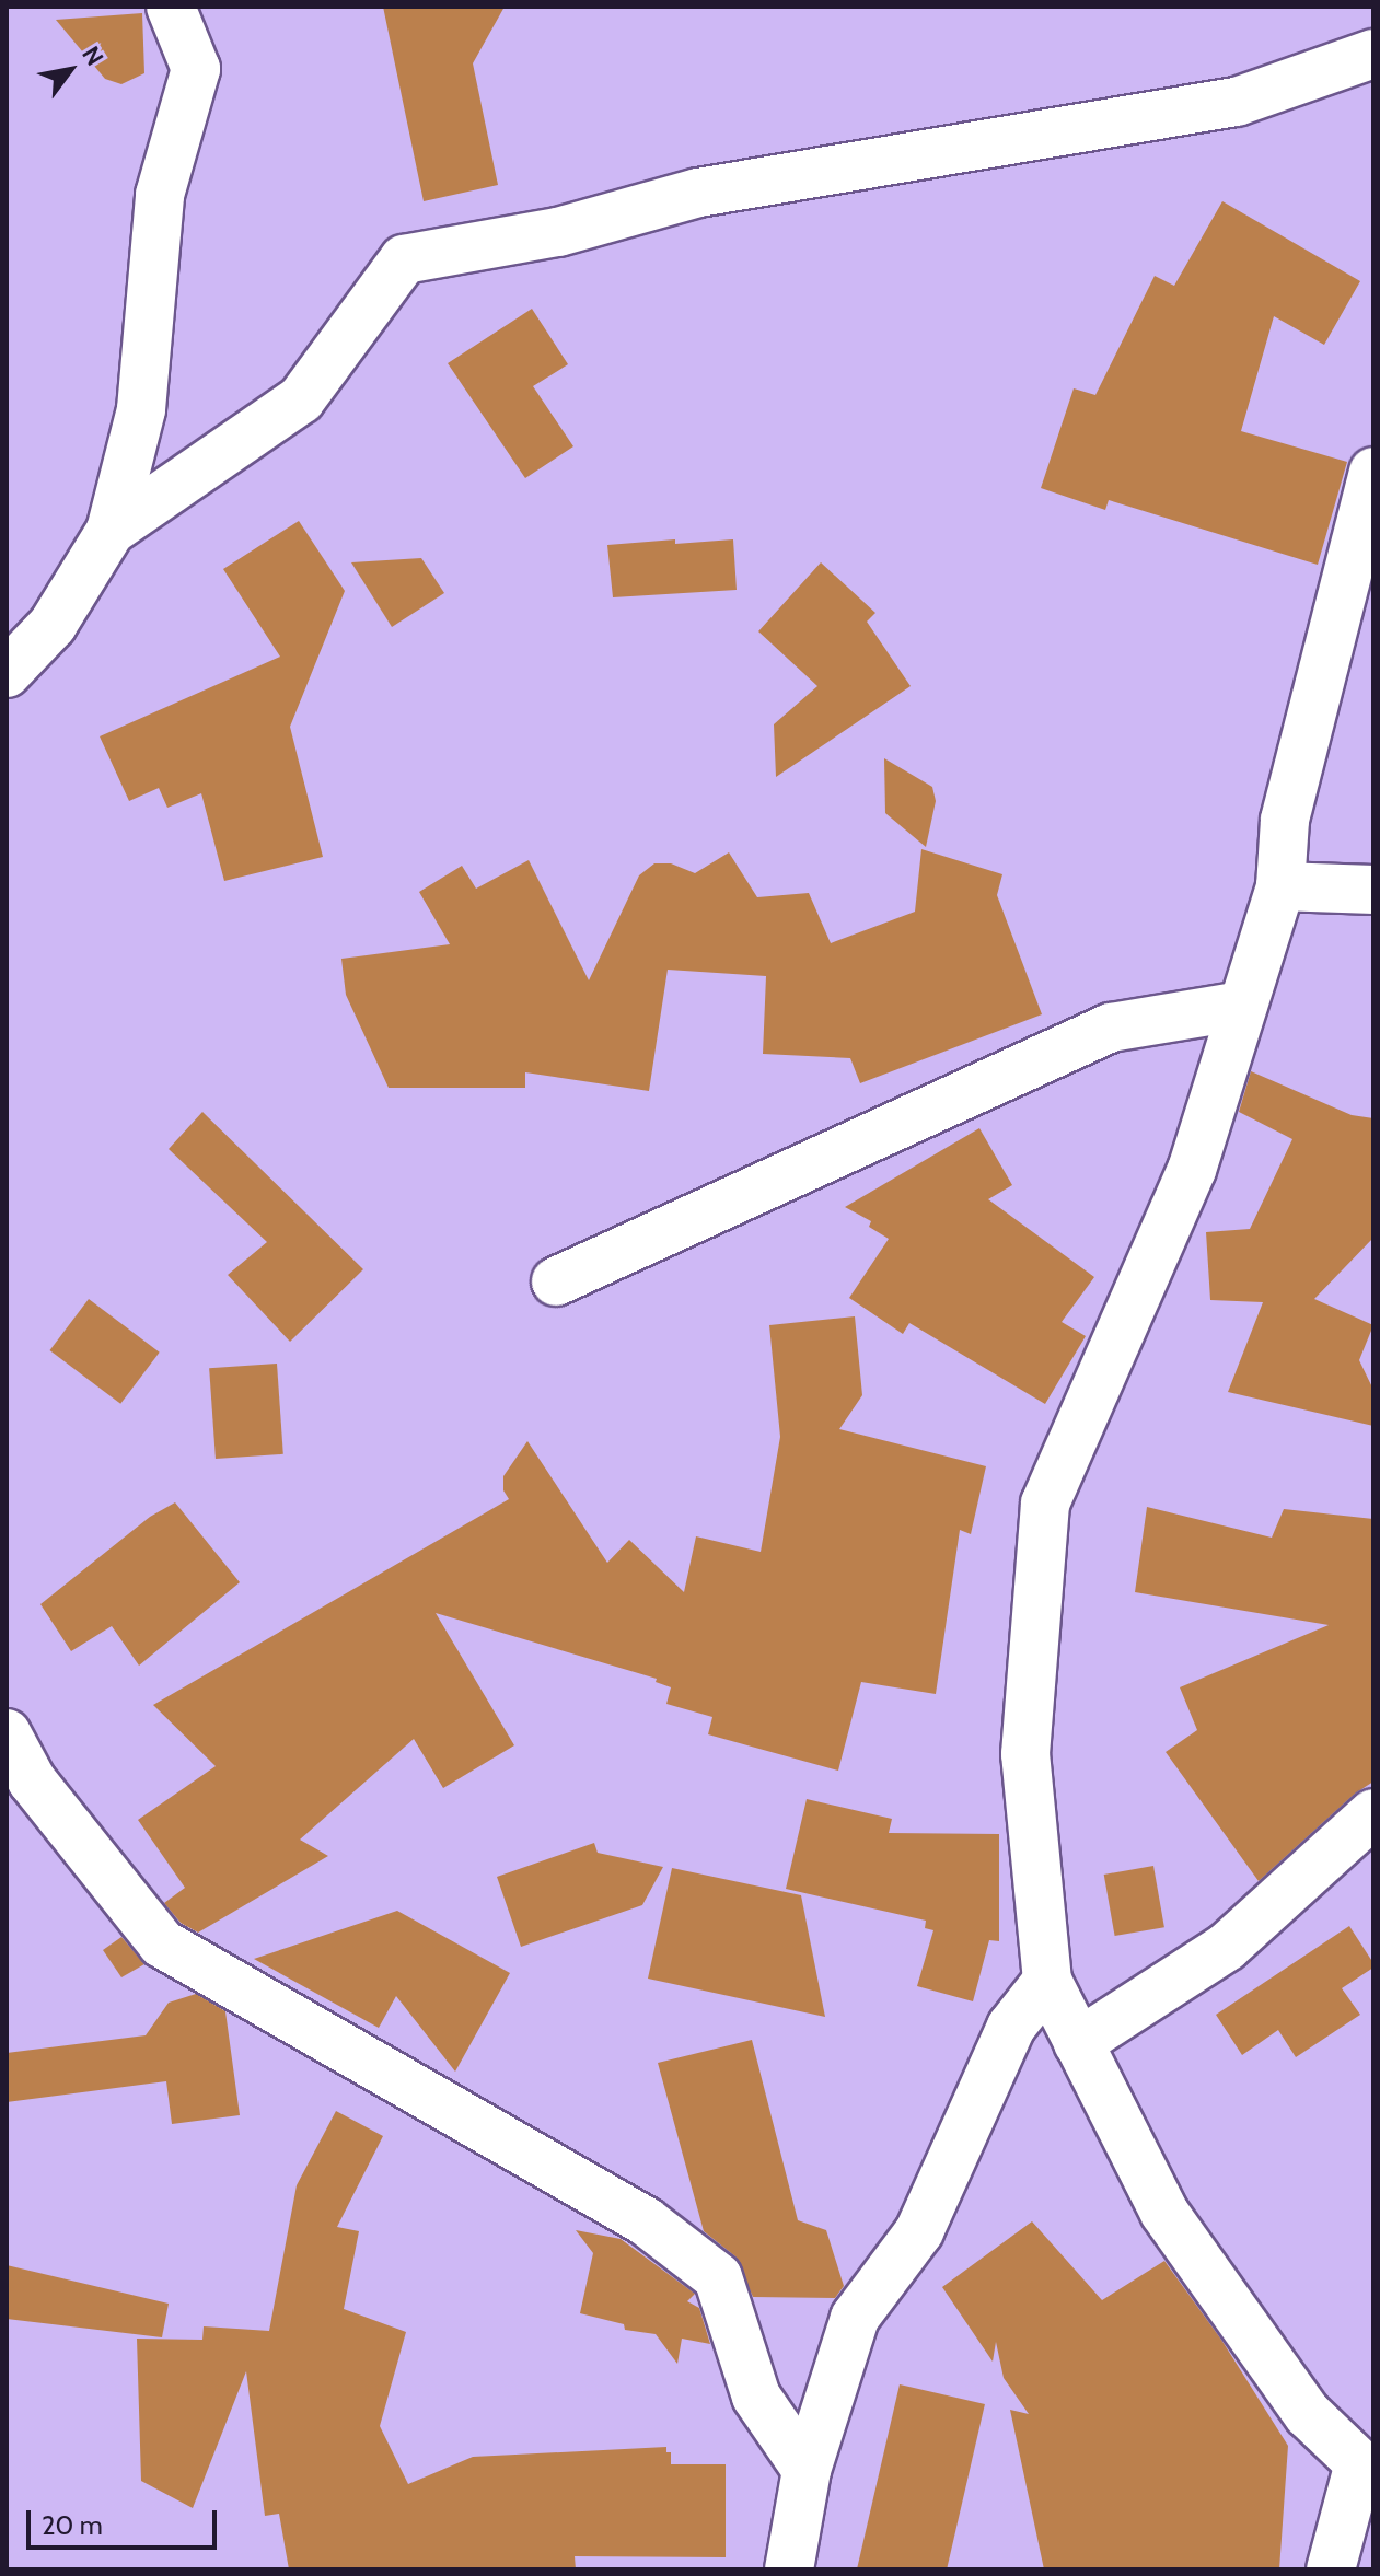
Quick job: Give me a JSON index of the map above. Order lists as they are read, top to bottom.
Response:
{
  "scale_bar": "20 m",
  "north": "top right"
}
